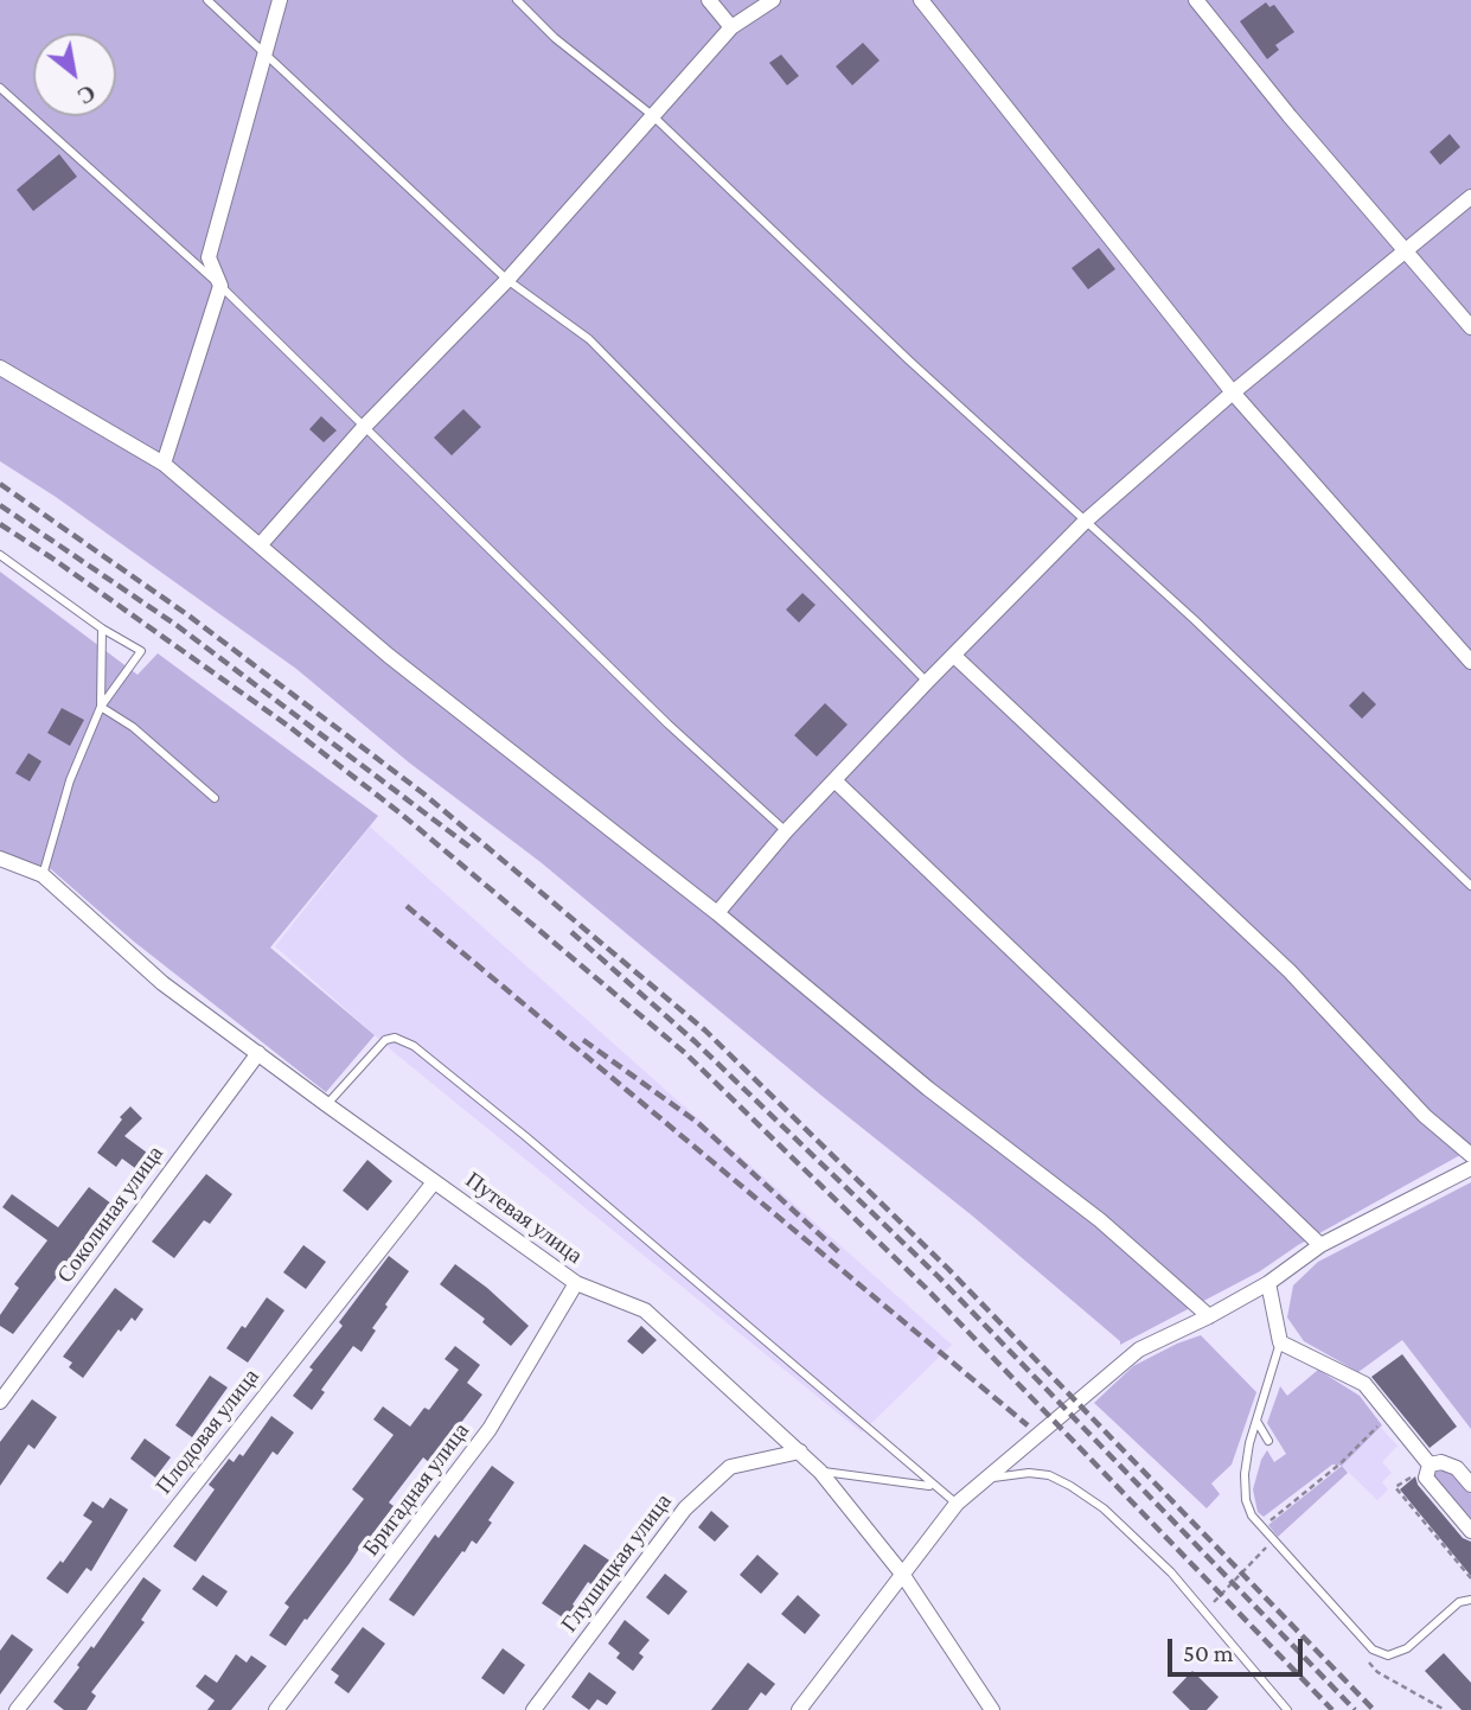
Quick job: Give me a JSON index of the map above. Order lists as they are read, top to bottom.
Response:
{
  "streets": {
    "street": [
      "Соколиная улица",
      "Путевая улица",
      "Плодовая улица",
      "Бригадная улица",
      "Глушицкая улица"
    ]
  },
  "crossings": [
    ["Соколиная улица", "Путевая улица"],
    ["Путевая улица", "Плодовая улица"],
    ["Путевая улица", "Бригадная улица"],
    ["Путевая улица", "Глушицкая улица"]
  ],
  "scale_bar": "50 m",
  "north": "bottom right"
}
